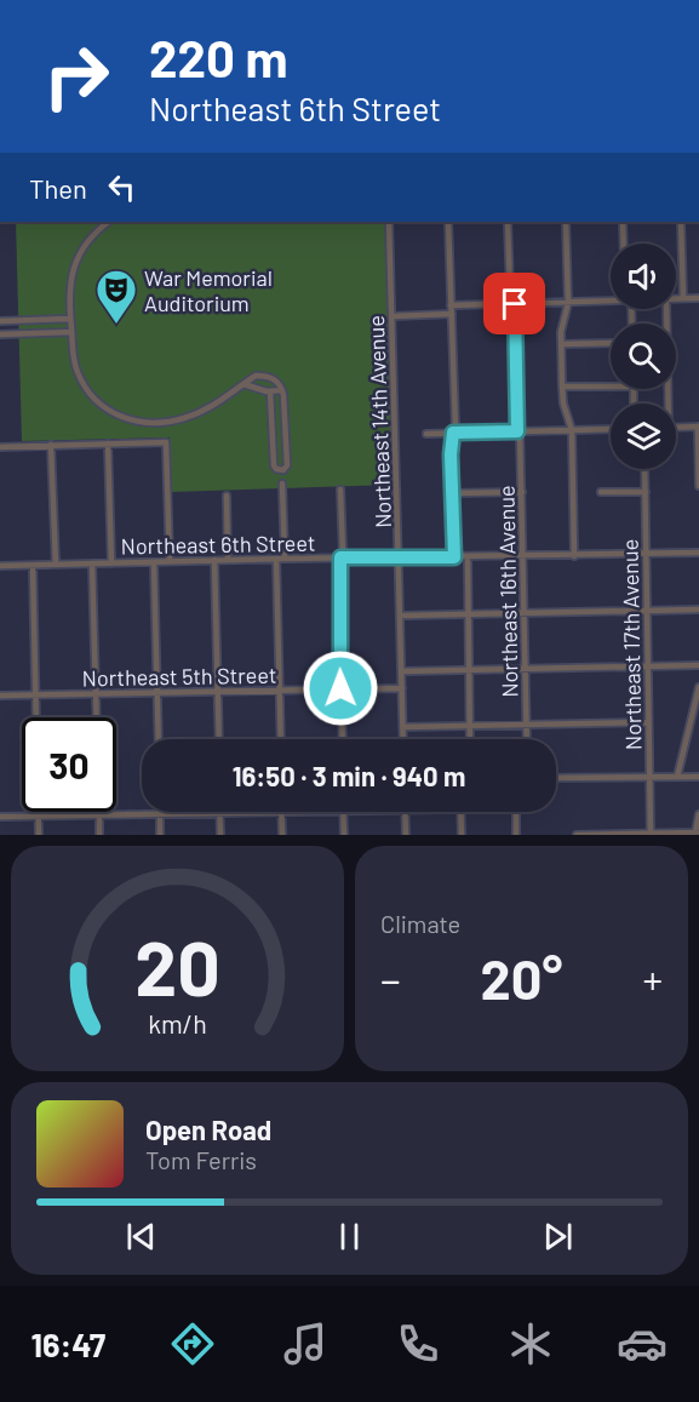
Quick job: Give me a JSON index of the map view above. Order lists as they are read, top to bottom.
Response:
{
  "streets": {
    "street": [
      "Northeast 14th Avenue",
      "Northeast 6th Street",
      "Northeast 16th Avenue",
      "Northeast 17th Avenue",
      "Northeast 5th Street"
    ]
  },
  "crossings": [
    ["Northeast 14th Avenue", "Northeast 6th Street"],
    ["Northeast 14th Avenue", "Northeast 5th Street"],
    ["Northeast 6th Street", "Northeast 16th Avenue"],
    ["Northeast 6th Street", "Northeast 17th Avenue"]
  ],
  "places": {
    "theatre": ["War Memorial Auditorium"]
  },
  "page": {
    "turn": ["220 m", "Northeast 6th Street"],
    "then": "Then",
    "limit": "30",
    "trip": "16:50 · 3 min · 940 m",
    "tile": "Climate",
    "heat": ["−", "20°", "+"],
    "song": ["Open Road", "Tom Ferris"],
    "tabs": "16:47",
    "gauge": ["20", "km/h"]
  }
}
